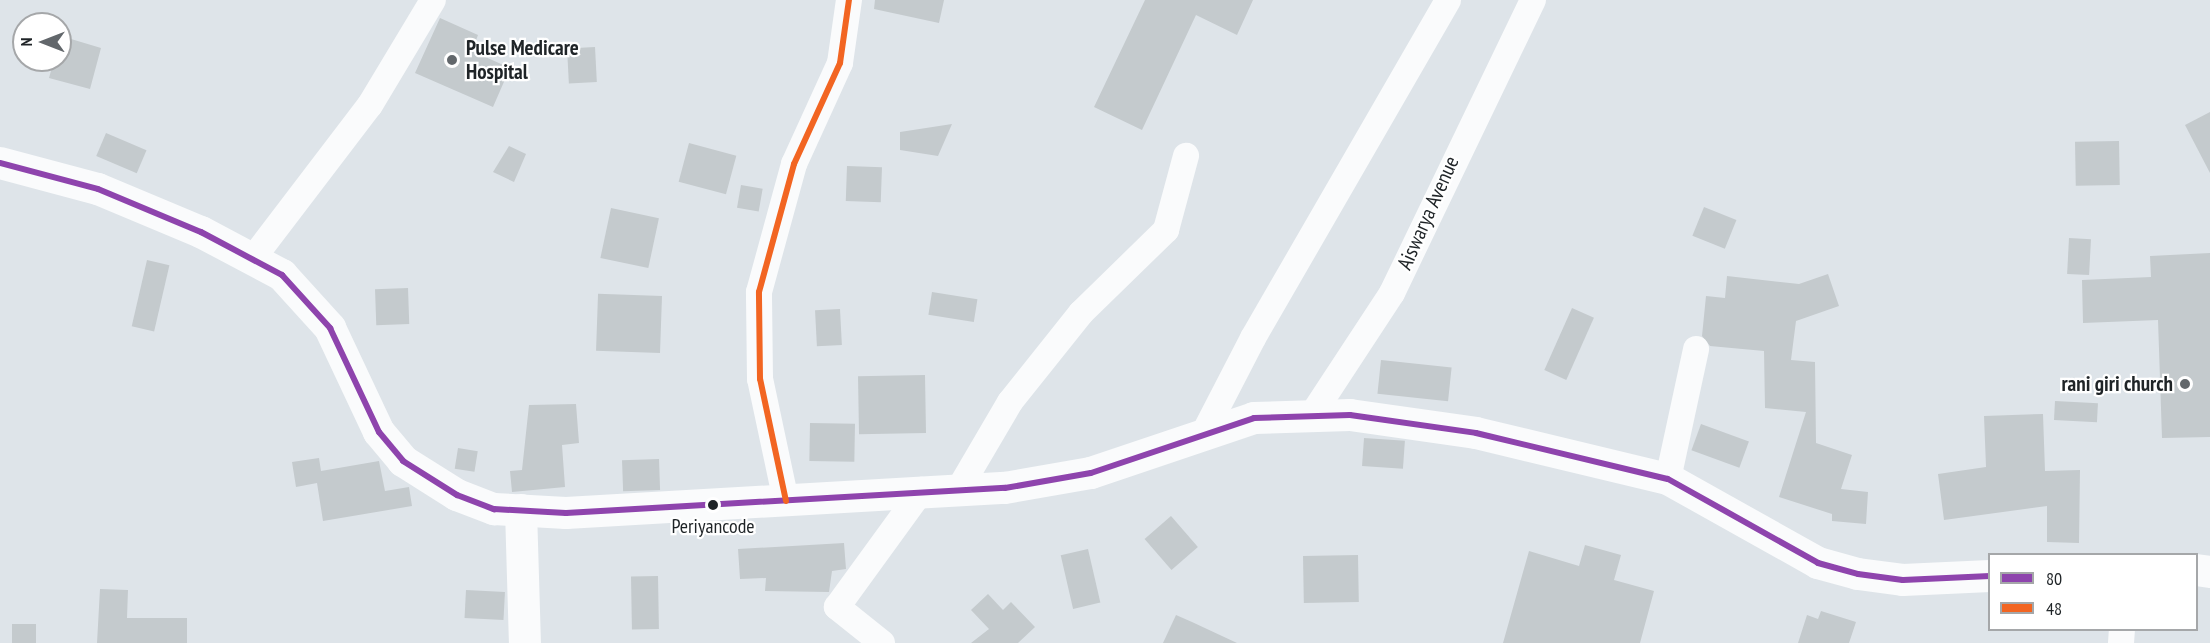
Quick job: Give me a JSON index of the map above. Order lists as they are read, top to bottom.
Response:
{
  "streets": {
    "street": ["Aiswarya Avenue"]
  },
  "places": ["Pulse Medicare Hospital", "rani giri church", "Periyancode"],
  "lines": ["transit line 48", "transit line 80"],
  "legend": ["80", "48"],
  "north": "left"
}
